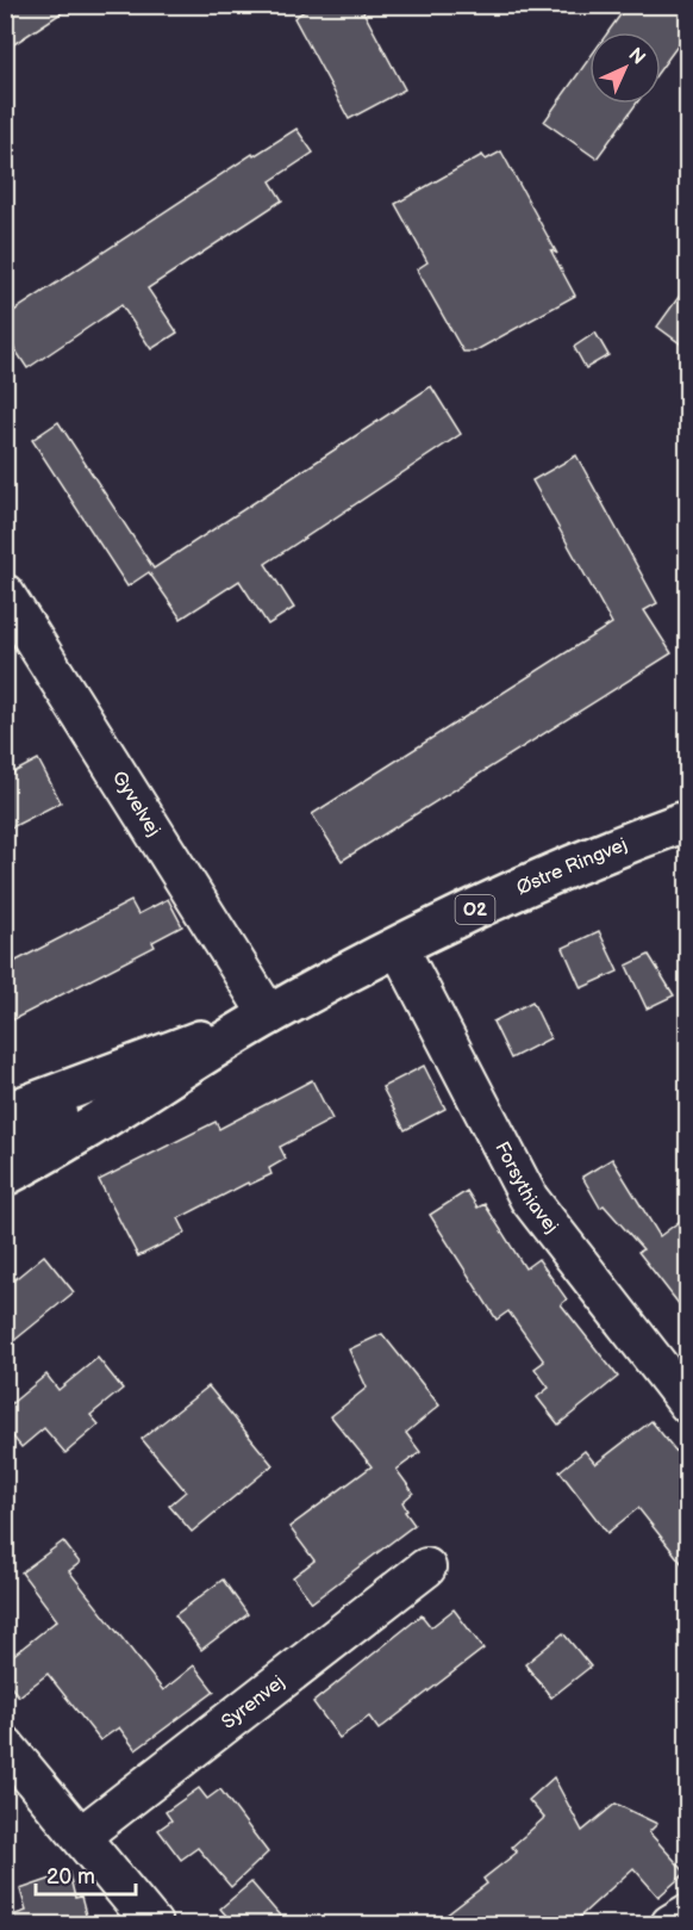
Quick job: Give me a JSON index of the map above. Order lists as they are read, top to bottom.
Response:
{
  "streets": {
    "main road": ["Østre Ringvej", "O2"],
    "street": ["Gyvelvej", "Forsythiavej", "Syrenvej"]
  },
  "crossings": [
    ["Gyvelvej", "Østre Ringvej"],
    ["Østre Ringvej", "Forsythiavej"]
  ],
  "scale_bar": "20 m",
  "north": "top right"
}
